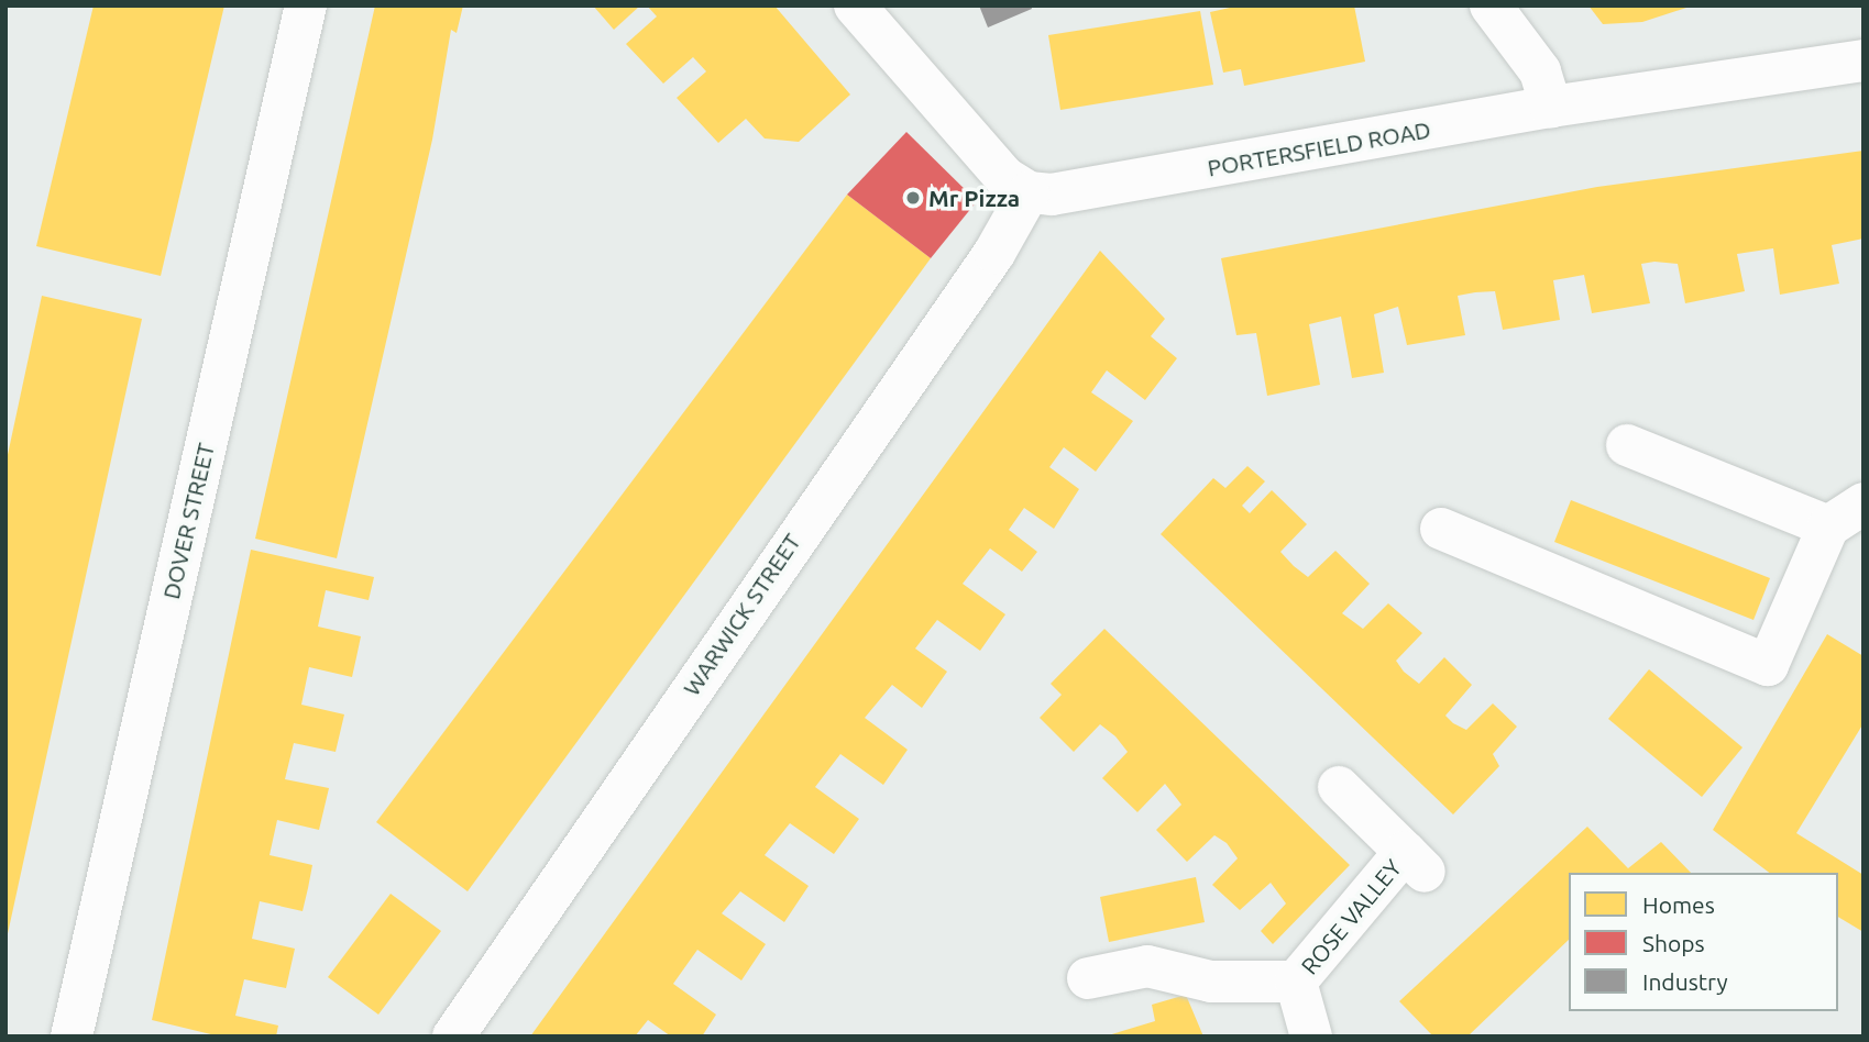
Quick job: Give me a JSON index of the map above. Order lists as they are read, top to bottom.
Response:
{
  "streets": {
    "street": [
      "PORTERSFIELD ROAD",
      "DOVER STREET",
      "WARWICK STREET",
      "ROSE VALLEY"
    ]
  },
  "crossings": [
    ["PORTERSFIELD ROAD", "WARWICK STREET"]
  ],
  "places": ["Mr Pizza"],
  "legend": ["Homes", "Shops", "Industry"]
}
